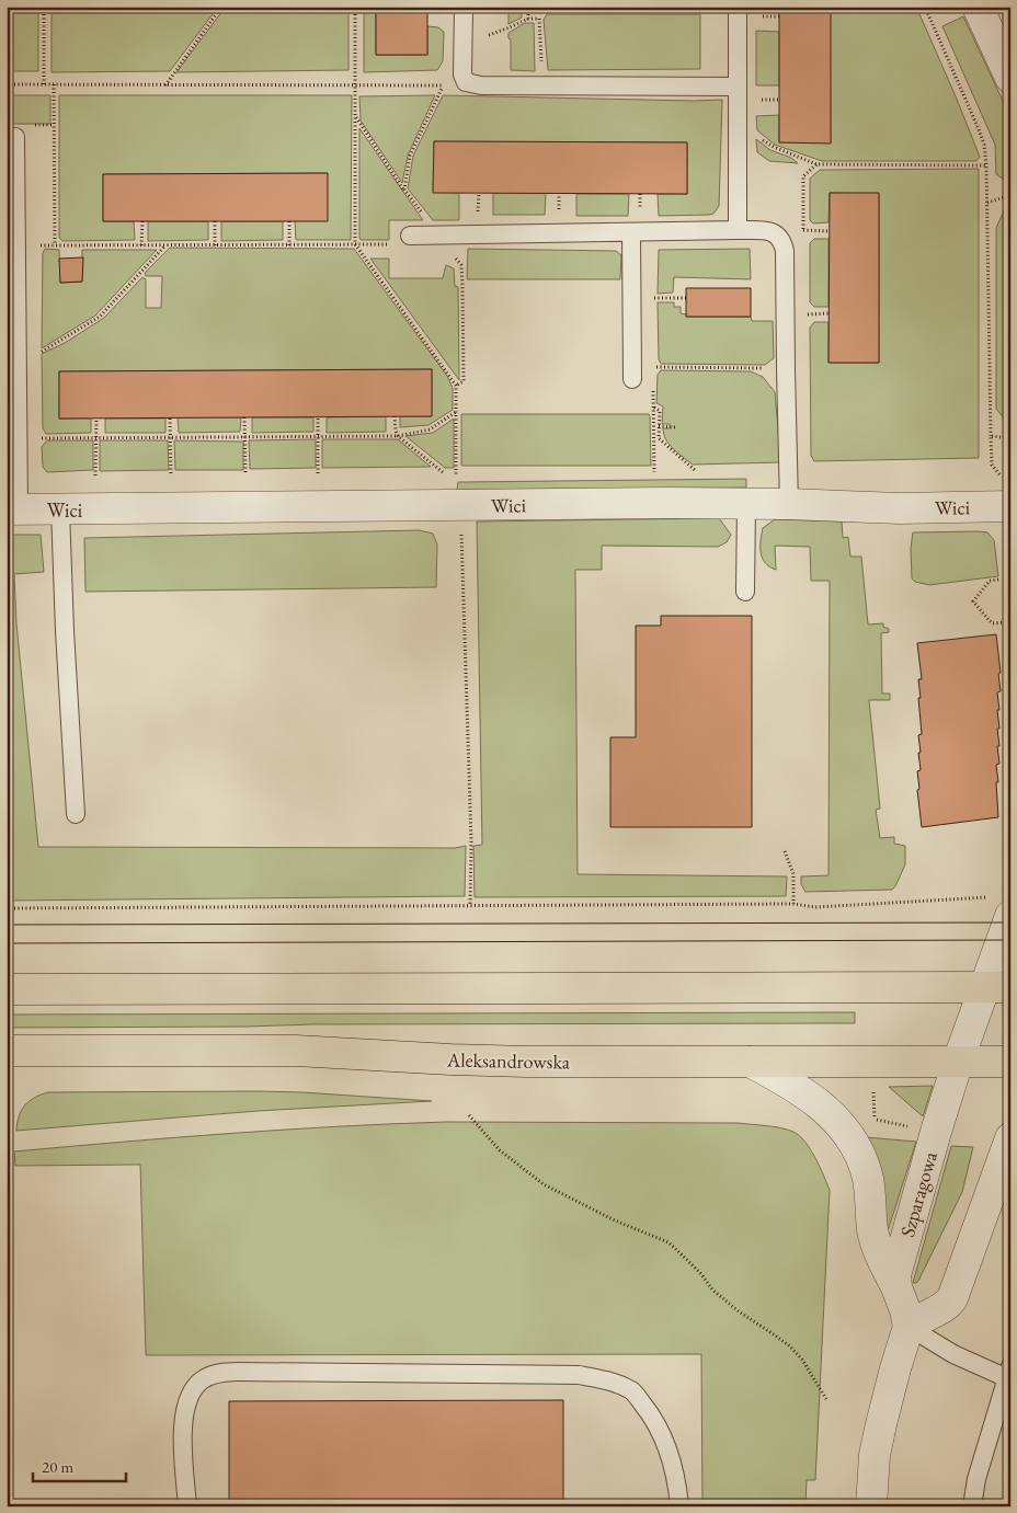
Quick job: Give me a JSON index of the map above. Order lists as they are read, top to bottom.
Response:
{
  "streets": {
    "main road": ["Aleksandrowska"],
    "street": ["Wici", "Szparagowa"]
  },
  "crossings": [
    ["Aleksandrowska", "Szparagowa"]
  ],
  "scale_bar": "20 m"
}
